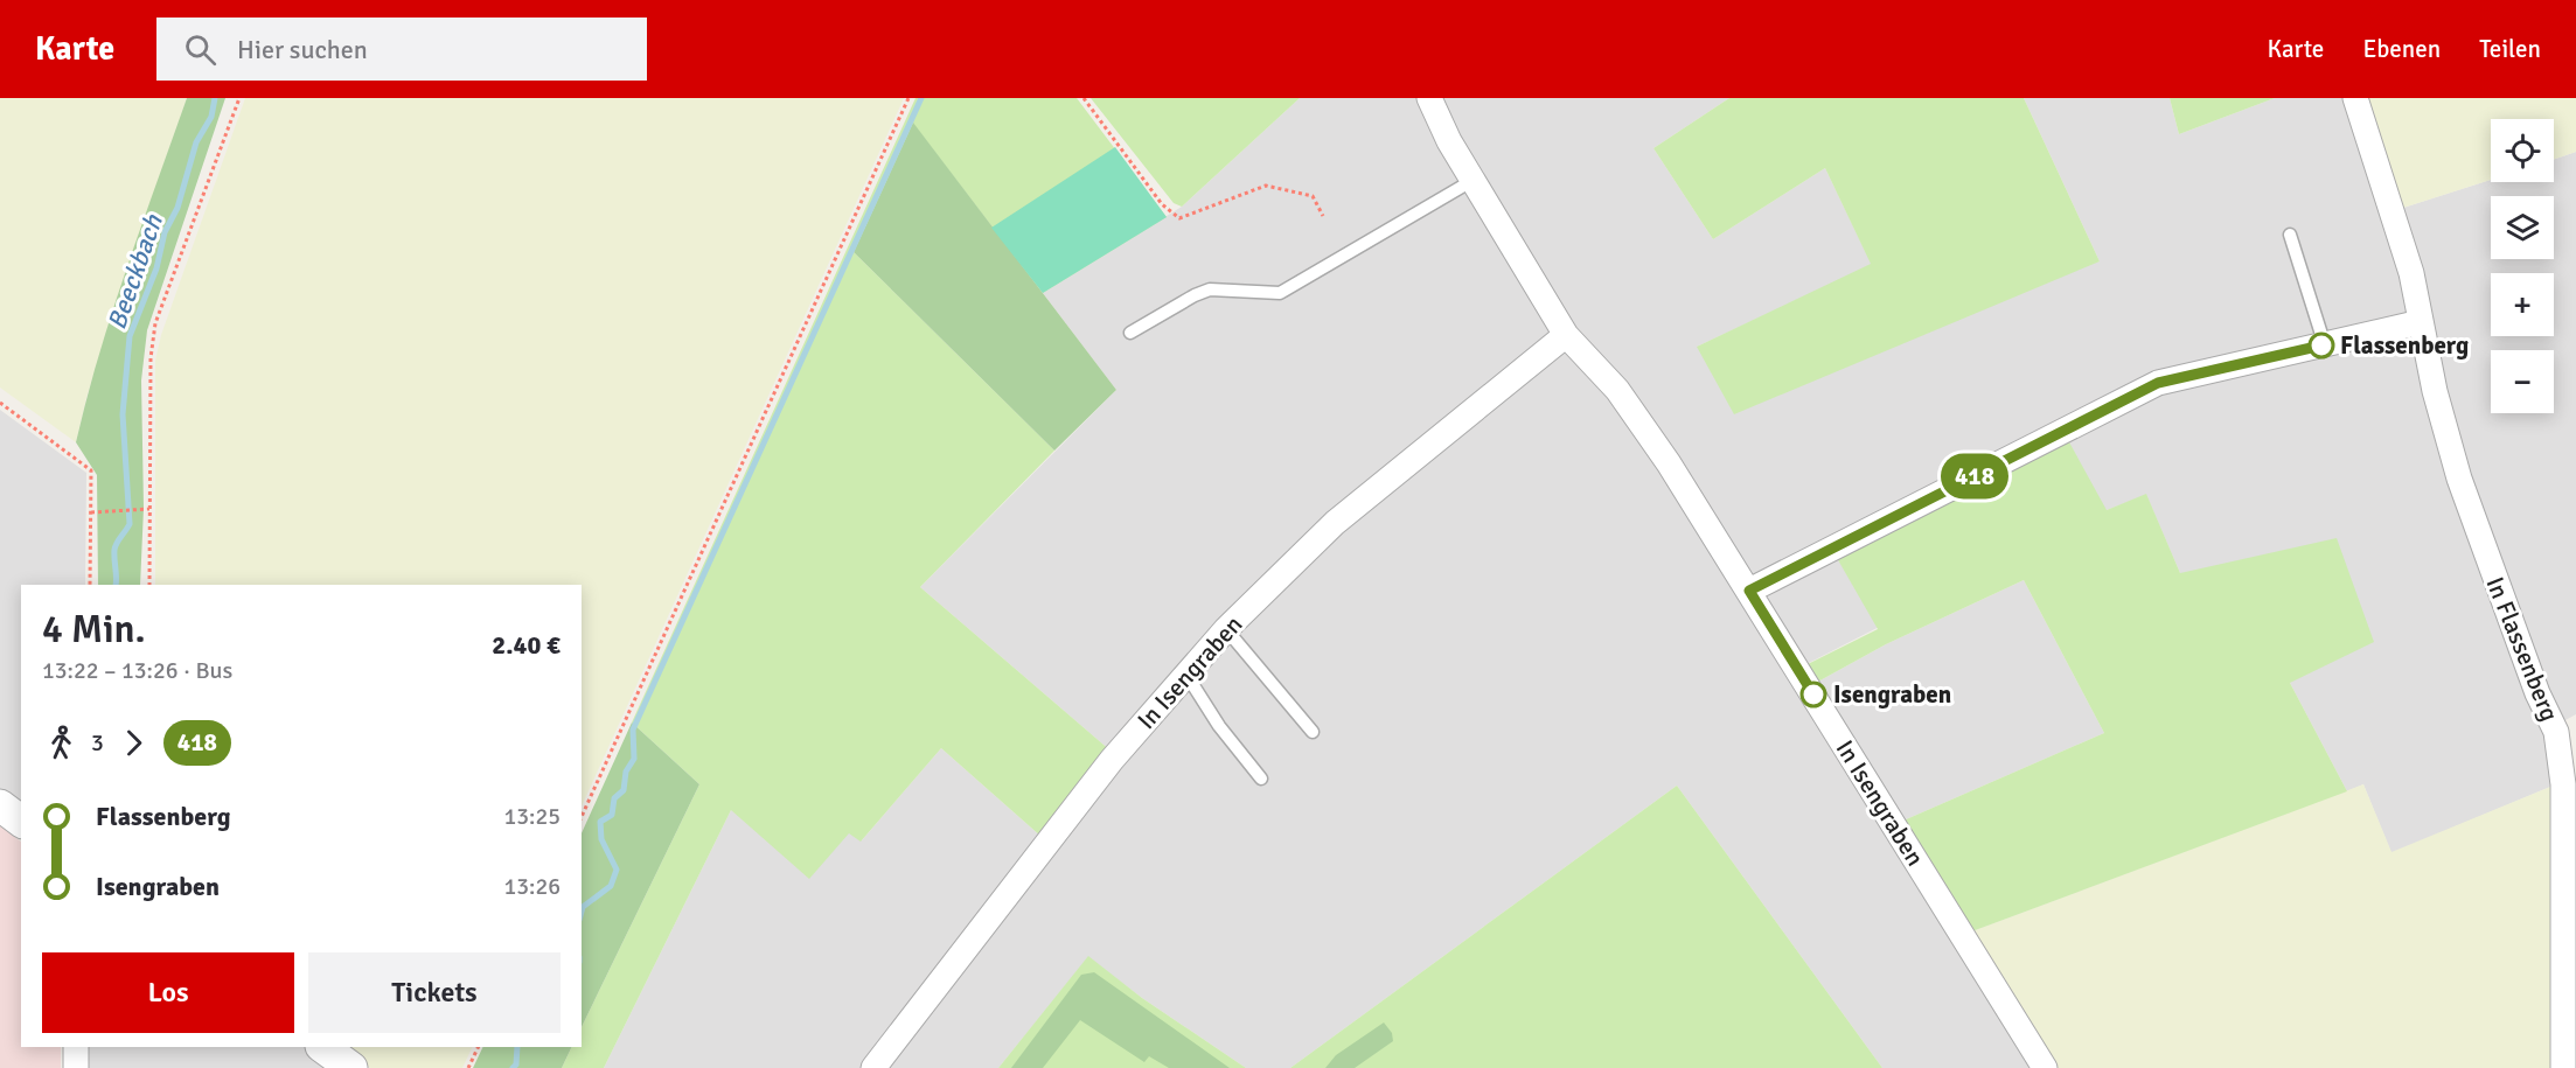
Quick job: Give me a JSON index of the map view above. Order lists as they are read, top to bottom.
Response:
{
  "streets": {
    "street": ["In Flassenberg", "In Isengraben"]
  },
  "water": ["Beeckbach"],
  "places": ["Flassenberg", "Isengraben"],
  "lines": ["bus line 418"],
  "page": {
    "header": "Karte",
    "search": "Hier suchen",
    "nav": ["Karte", "Ebenen", "Teilen"],
    "on_map": "418",
    "map_buttons": ["+", "−"],
    "heading": ["4 Min.", "13:22 – 13:26 · Bus", "2.40 €"],
    "legs": ["3", "418"],
    "list": [
      {
        "name": "Flassenberg",
        "value": "13:25"
      },
      {
        "name": "Isengraben",
        "value": "13:26"
      }
    ],
    "buttons": ["Los", "Tickets"]
  }
}
